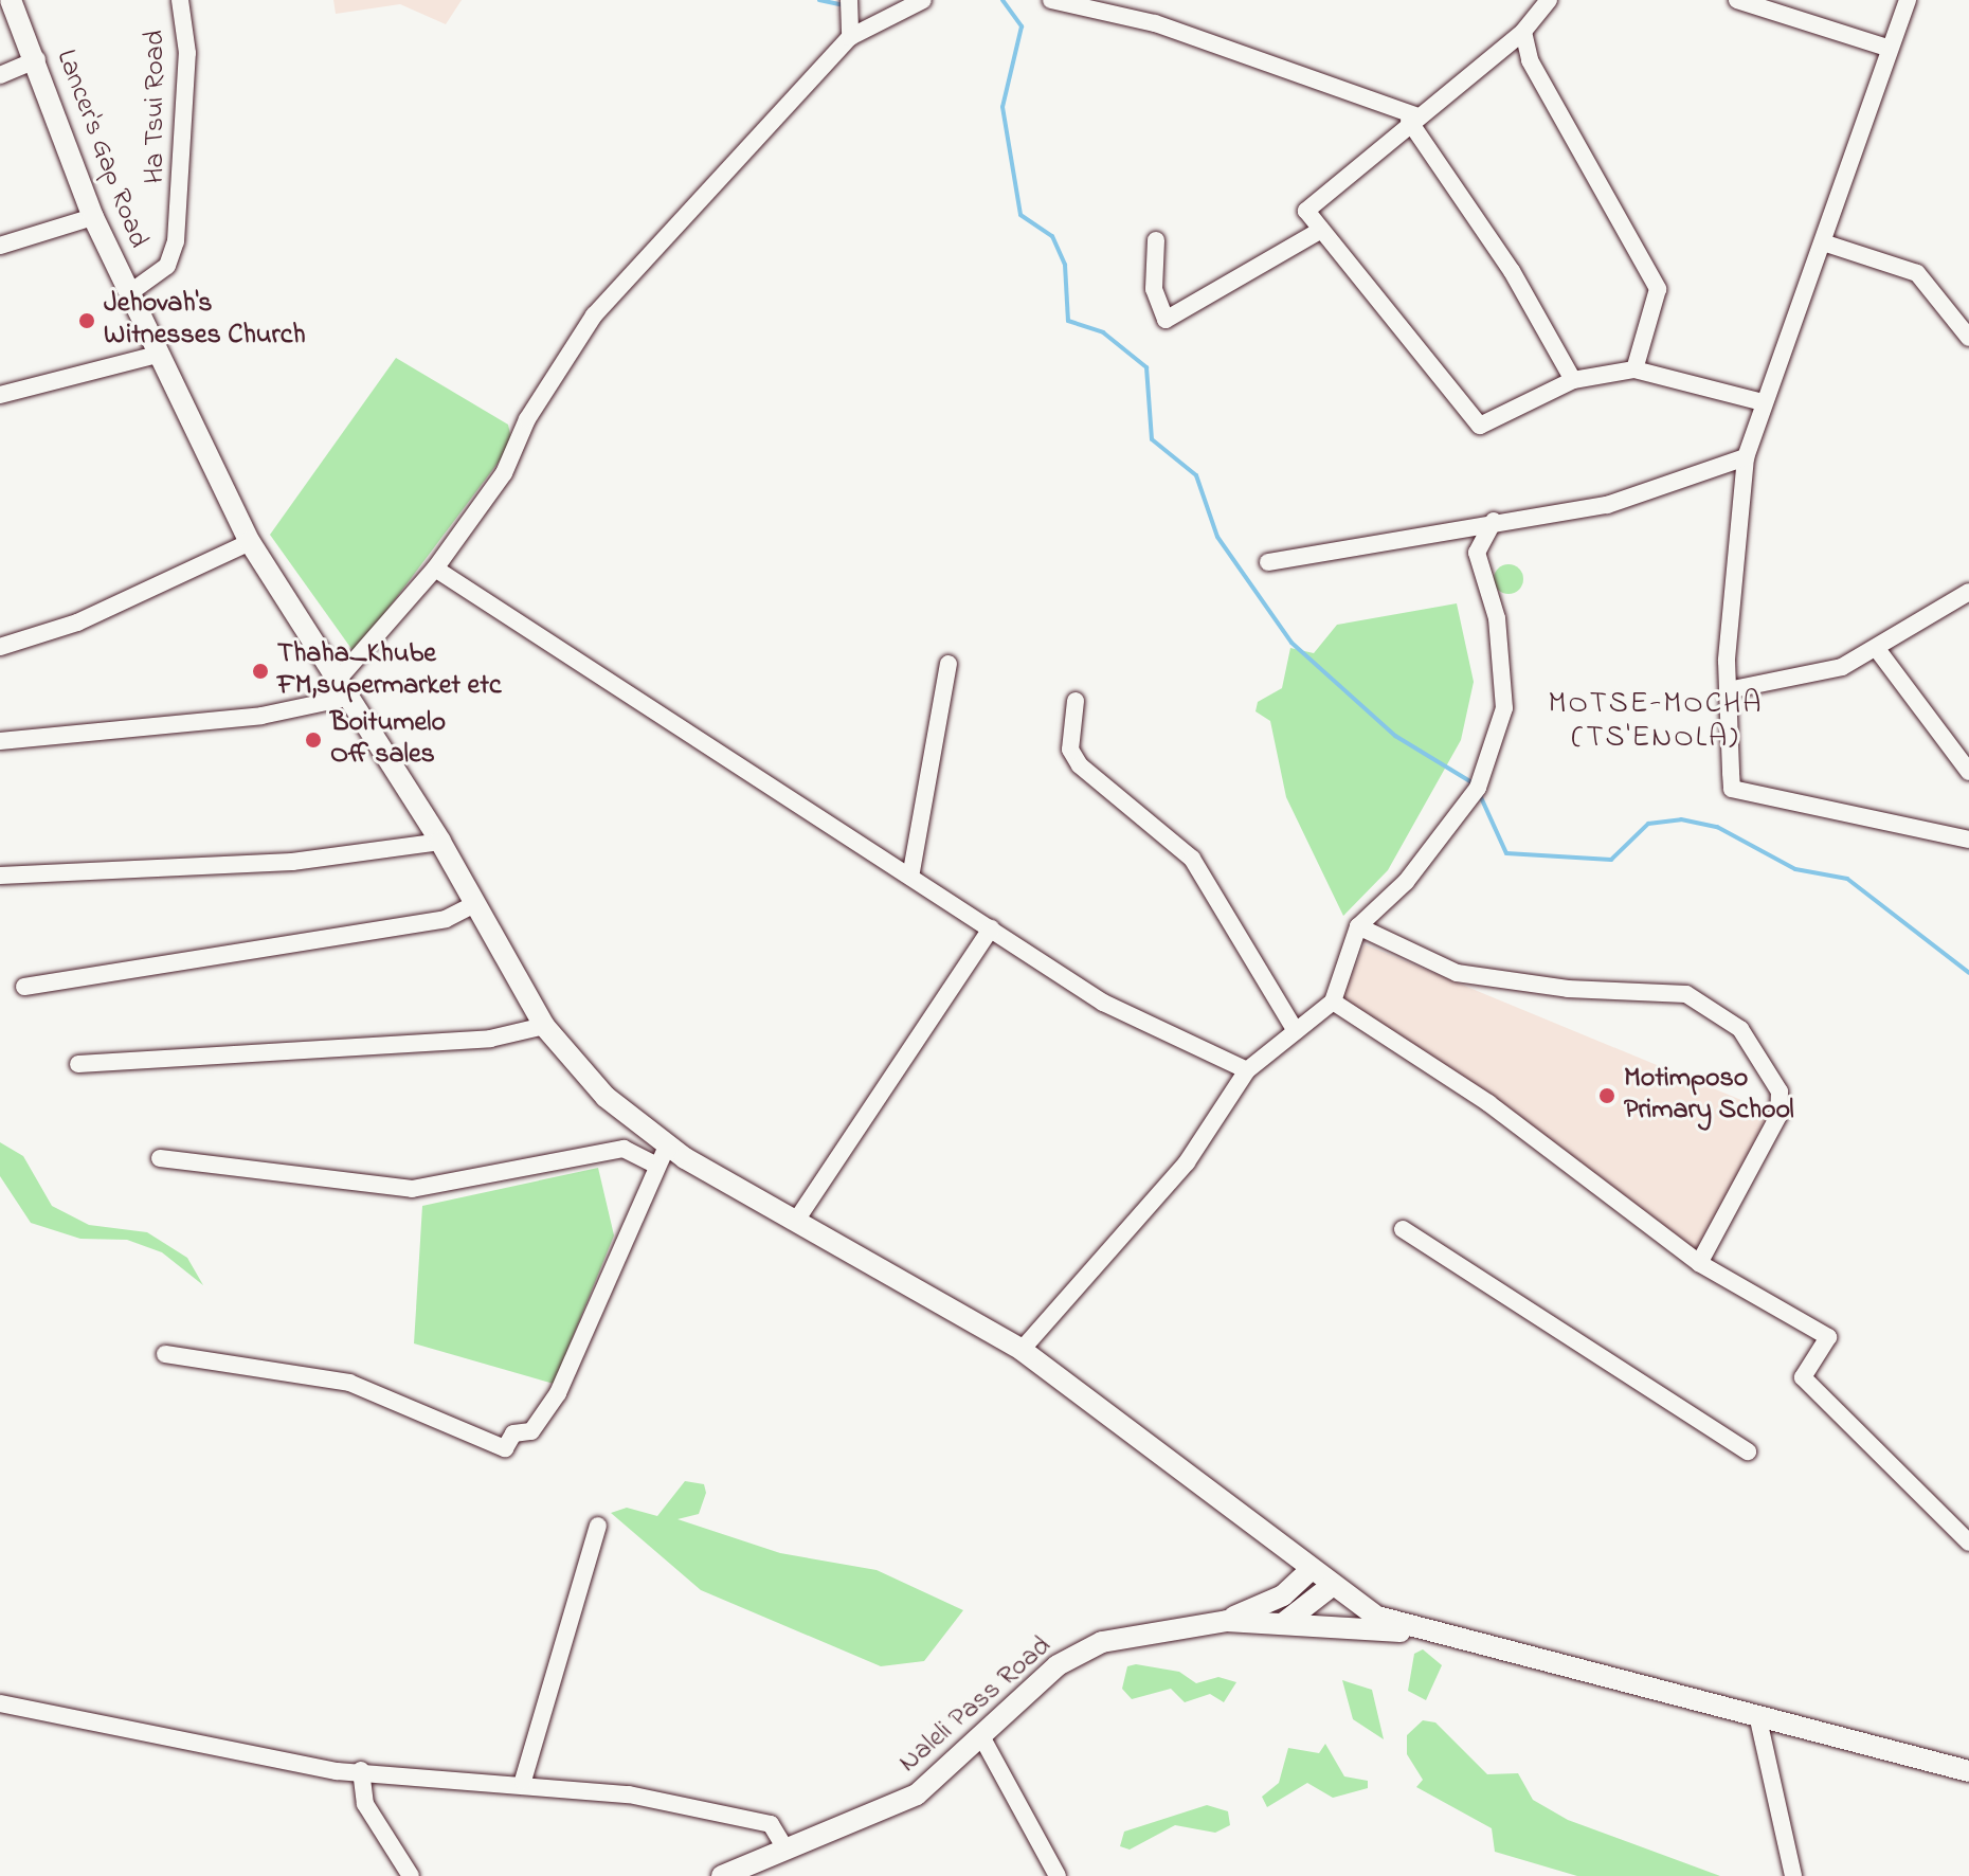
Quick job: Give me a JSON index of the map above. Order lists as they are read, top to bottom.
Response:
{
  "streets": {
    "main road": ["Lancer's Gap Road", "Naleli Pass Road"],
    "street": ["Ha Tsui Road"]
  },
  "crossings": [
    ["Ha Tsui Road", "Lancer's Gap Road"]
  ],
  "districts": ["MOTSE-MOCHA (TS'ENOLA)"],
  "places": [
    "Jehovah's Witnesses Church",
    "Thaha_Khube FM,supermarket etc",
    "Boitumelo Off sales",
    "Motimposo Primary School"
  ]
}
